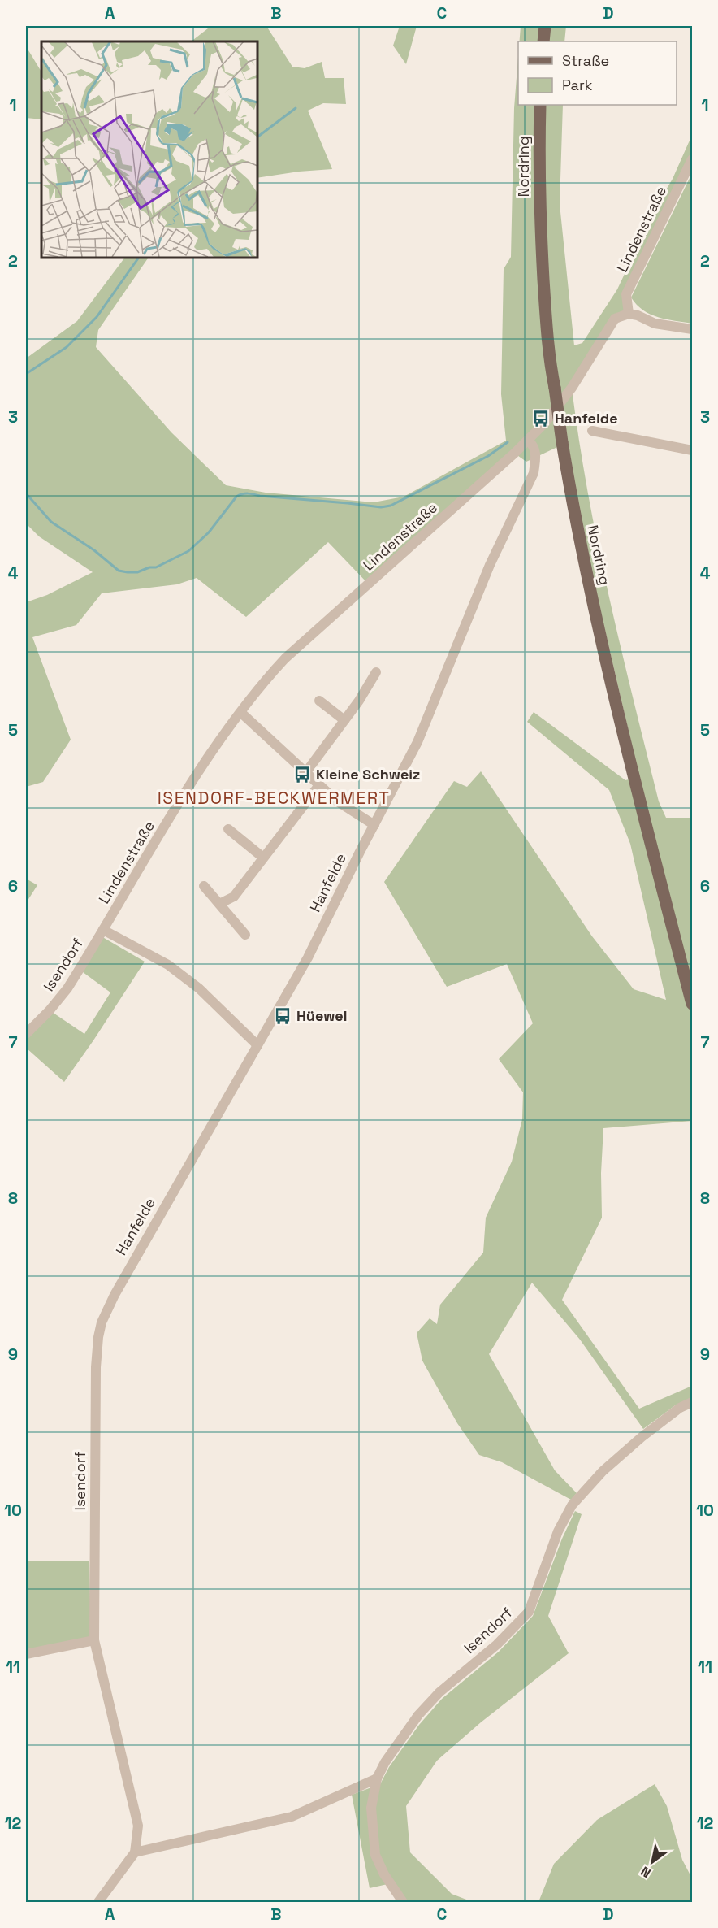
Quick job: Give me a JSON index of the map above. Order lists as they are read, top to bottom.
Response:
{
  "streets": {
    "main road": ["Nordring"],
    "street": ["Lindenstraße", "Hanfelde", "Isendorf"]
  },
  "crossings": [
    ["Lindenstraße", "Hanfelde"],
    ["Lindenstraße", "Isendorf"],
    ["Hanfelde", "Isendorf"]
  ],
  "districts": ["ISENDORF-BECKWERMERT"],
  "places": {
    "bus stop": ["Hanfelde", "Kleine Schweiz", "Hüewel"]
  },
  "legend": ["Straße", "Park"],
  "north": "bottom left",
  "grid": {
    "columns": [
      "A",
      "B",
      "C",
      "D"
    ],
    "rows": [
      "1",
      "2",
      "3",
      "4",
      "5",
      "6",
      "7",
      "8",
      "9",
      "10",
      "11",
      "12"
    ]
  }
}
